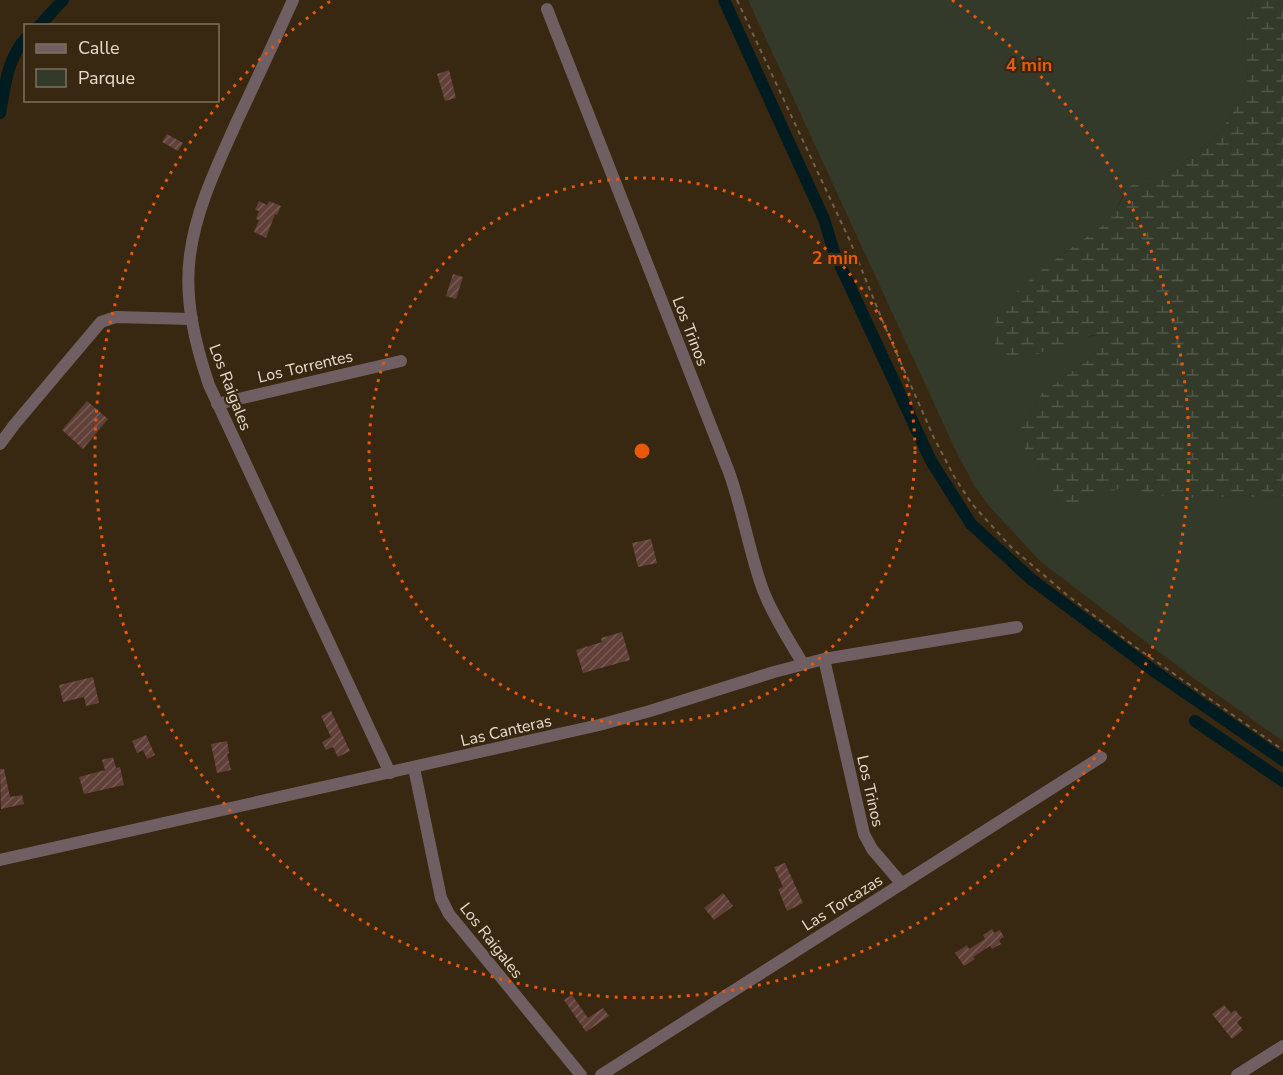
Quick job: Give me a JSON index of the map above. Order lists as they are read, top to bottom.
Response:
{
  "streets": {
    "street": [
      "Los Trinos",
      "Los Torrentes",
      "Los Raigales",
      "Las Canteras",
      "Las Torcazas"
    ]
  },
  "crossings": [
    ["Los Trinos", "Las Canteras"],
    ["Los Trinos", "Las Torcazas"],
    ["Los Torrentes", "Los Raigales"],
    ["Los Raigales", "Las Canteras"]
  ],
  "legend": ["Calle", "Parque"],
  "rings": ["4 min", "2 min"]
}
